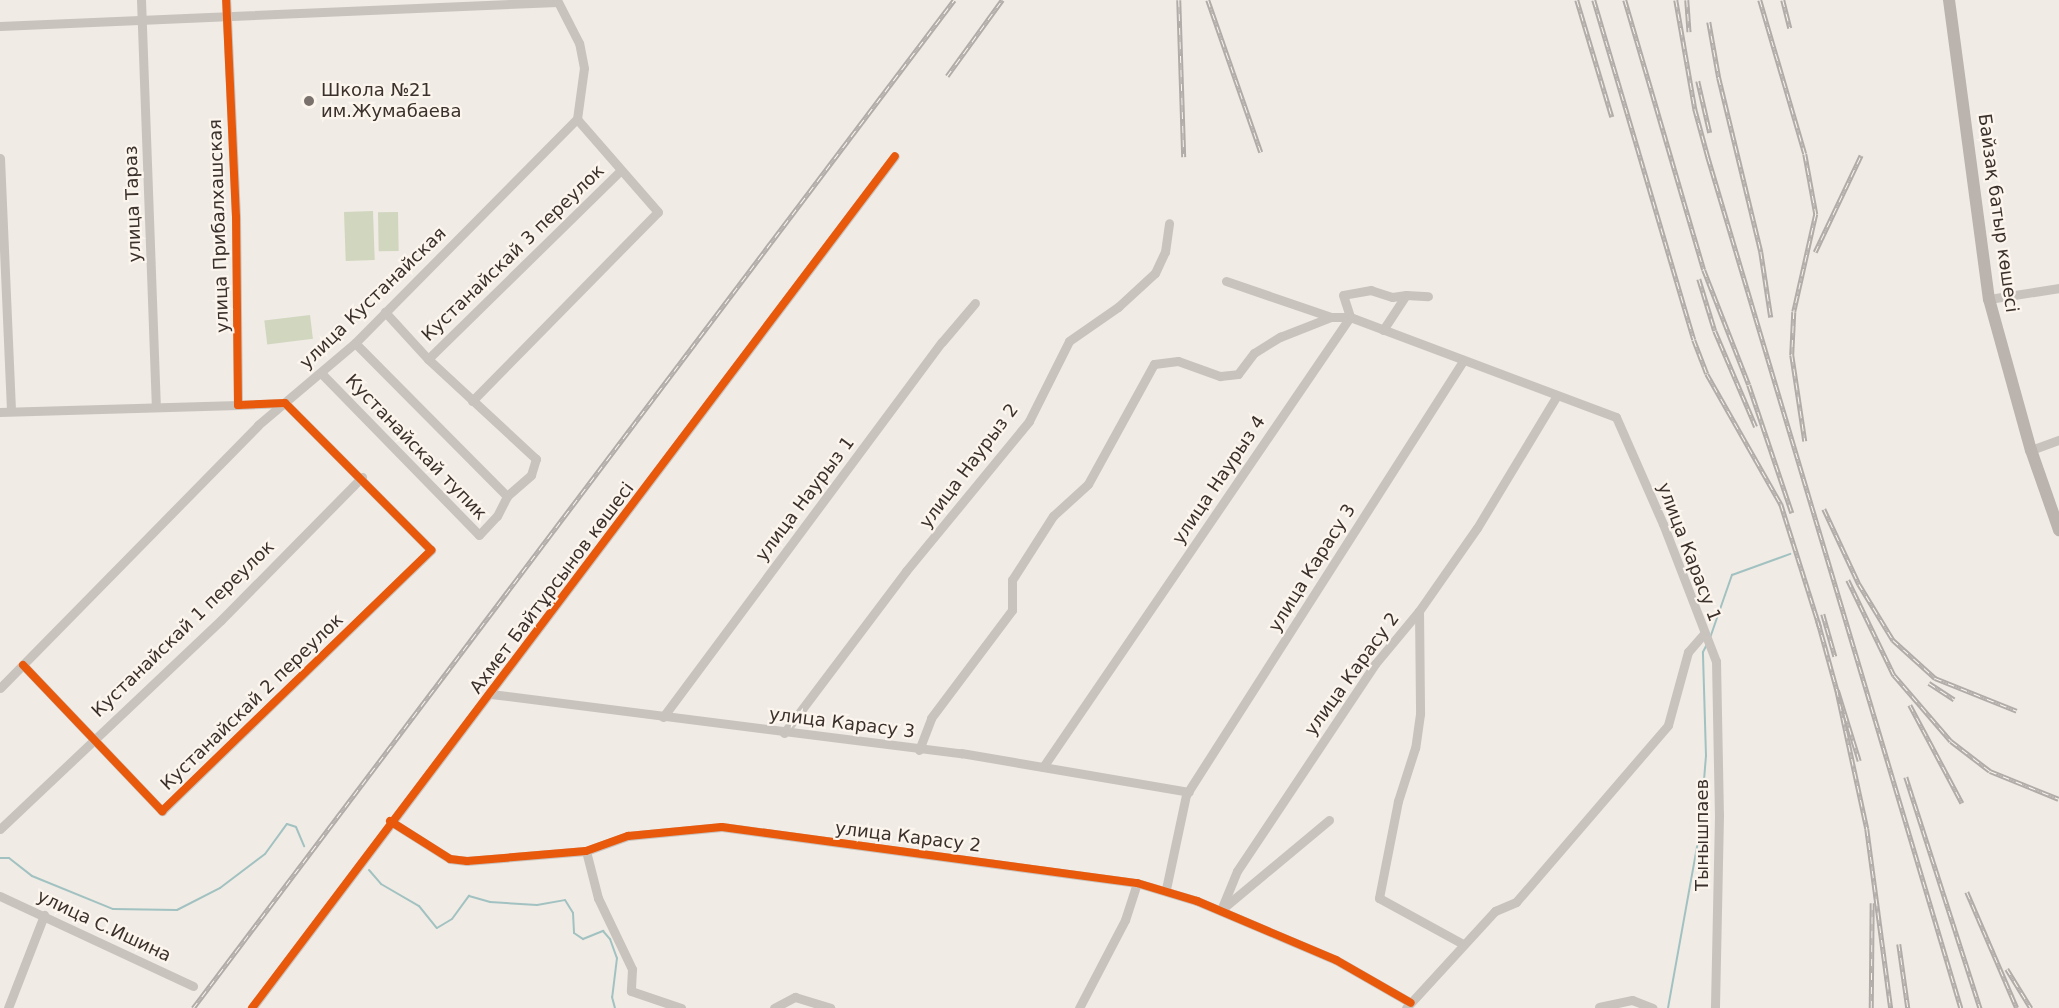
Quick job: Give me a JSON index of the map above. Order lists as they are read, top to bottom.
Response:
{
  "streets": {
    "main road": ["Байзақ батыр көшесі"],
    "street": [
      "улица Тараз",
      "улица Прибалхашская",
      "Кустанайскай 3 переулок",
      "улица Кустанайская",
      "Кустанайскай тупик",
      "улица Наурыз 2",
      "улица Наурыз 4",
      "улица Наурыз 1",
      "улица Карасу 1",
      "улица Карасу 3",
      "Ахмет Байтұрсынов көшесі",
      "Кустанайскай 1 переулок",
      "улица Карасу 2",
      "Кустанайскай 2 переулок",
      "Тынышпаев",
      "улица С.Ишина"
    ]
  },
  "crossings": [
    ["Кустанайскай 3 переулок", "улица Кустанайская"],
    ["Кустанайскай 3 переулок", "Кустанайскай тупик"],
    ["улица Кустанайская", "Кустанайскай тупик"],
    ["улица Кустанайская", "Кустанайскай 2 переулок"],
    ["улица Наурыз 2", "улица Карасу 3"],
    ["улица Наурыз 4", "улица Карасу 1"],
    ["улица Наурыз 4", "улица Карасу 3"],
    ["улица Наурыз 1", "улица Карасу 3"],
    ["улица Карасу 1", "улица Карасу 3"],
    ["улица Карасу 1", "улица Карасу 2"],
    ["улица Карасу 1", "Тынышпаев"],
    ["улица Карасу 3", "Ахмет Байтұрсынов көшесі"],
    ["улица Карасу 3", "улица Карасу 2"],
    ["Ахмет Байтұрсынов көшесі", "улица Карасу 2"],
    ["Кустанайскай 1 переулок", "Кустанайскай 2 переулок"]
  ],
  "places": ["Школа №21 им.Жумабаева"]
}
